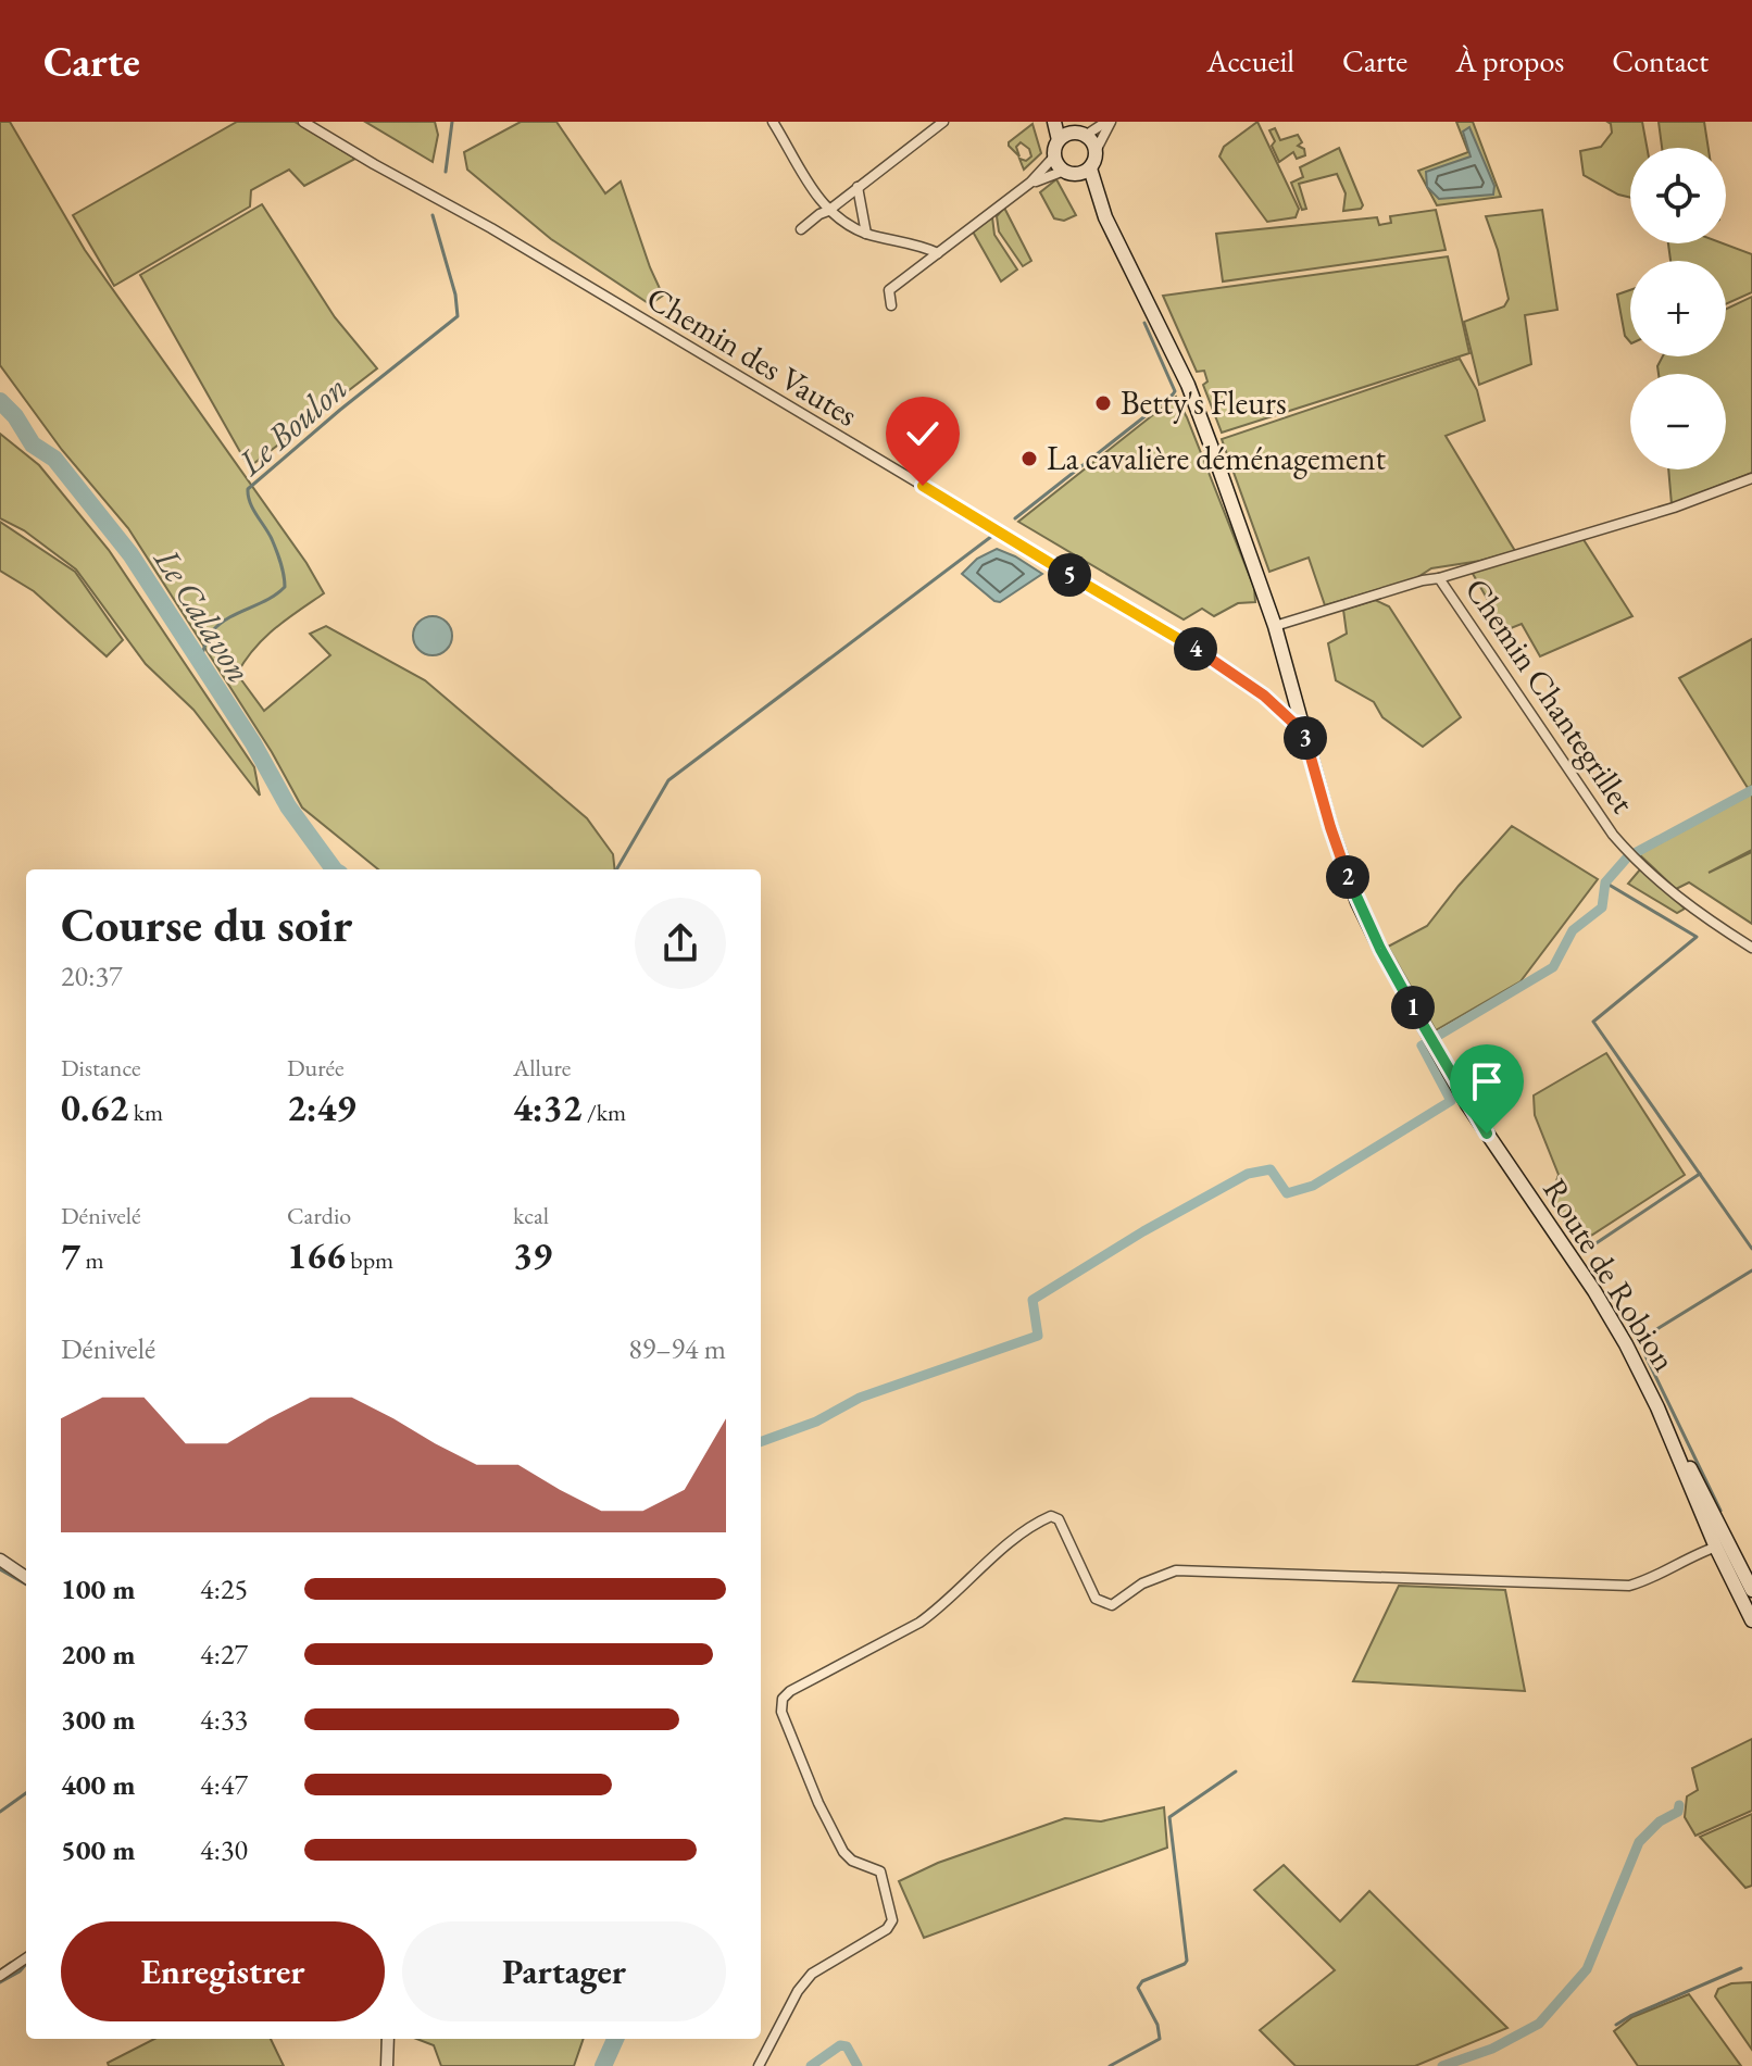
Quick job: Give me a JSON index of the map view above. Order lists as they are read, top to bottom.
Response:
{
  "streets": {
    "main road": ["Route de Robion"],
    "street": ["Chemin des Vautes", "Chemin Chantegrillet"]
  },
  "crossings": [
    ["Chemin des Vautes", "Route de Robion"],
    ["Chemin Chantegrillet", "Route de Robion"]
  ],
  "water": ["Le Boulon", "Le Calavon"],
  "places": ["Betty's Fleurs", "La cavalière déménagement"],
  "page": {
    "header": "Carte",
    "nav": [
      "Accueil",
      "Carte",
      "À propos",
      "Contact"
    ],
    "map_buttons": ["+", "−"],
    "pins": [
      "5",
      "4",
      "3",
      "2",
      "1"
    ],
    "heading": ["Course du soir", "20:37"],
    "stats": [
      ["Distance", "0.62 km"],
      ["Durée", "2:49"],
      ["Allure", "4:32 /km"],
      ["Dénivelé", "7 m"],
      ["Cardio", "166 bpm"],
      ["kcal", "39"]
    ],
    "chart": ["Dénivelé", "89–94 m"],
    "list": [
      {
        "name": "100 m",
        "note": "4:25"
      },
      {
        "name": "200 m",
        "note": "4:27"
      },
      {
        "name": "300 m",
        "note": "4:33"
      },
      {
        "name": "400 m",
        "note": "4:47"
      },
      {
        "name": "500 m",
        "note": "4:30"
      }
    ],
    "buttons": ["Enregistrer", "Partager"]
  }
}
